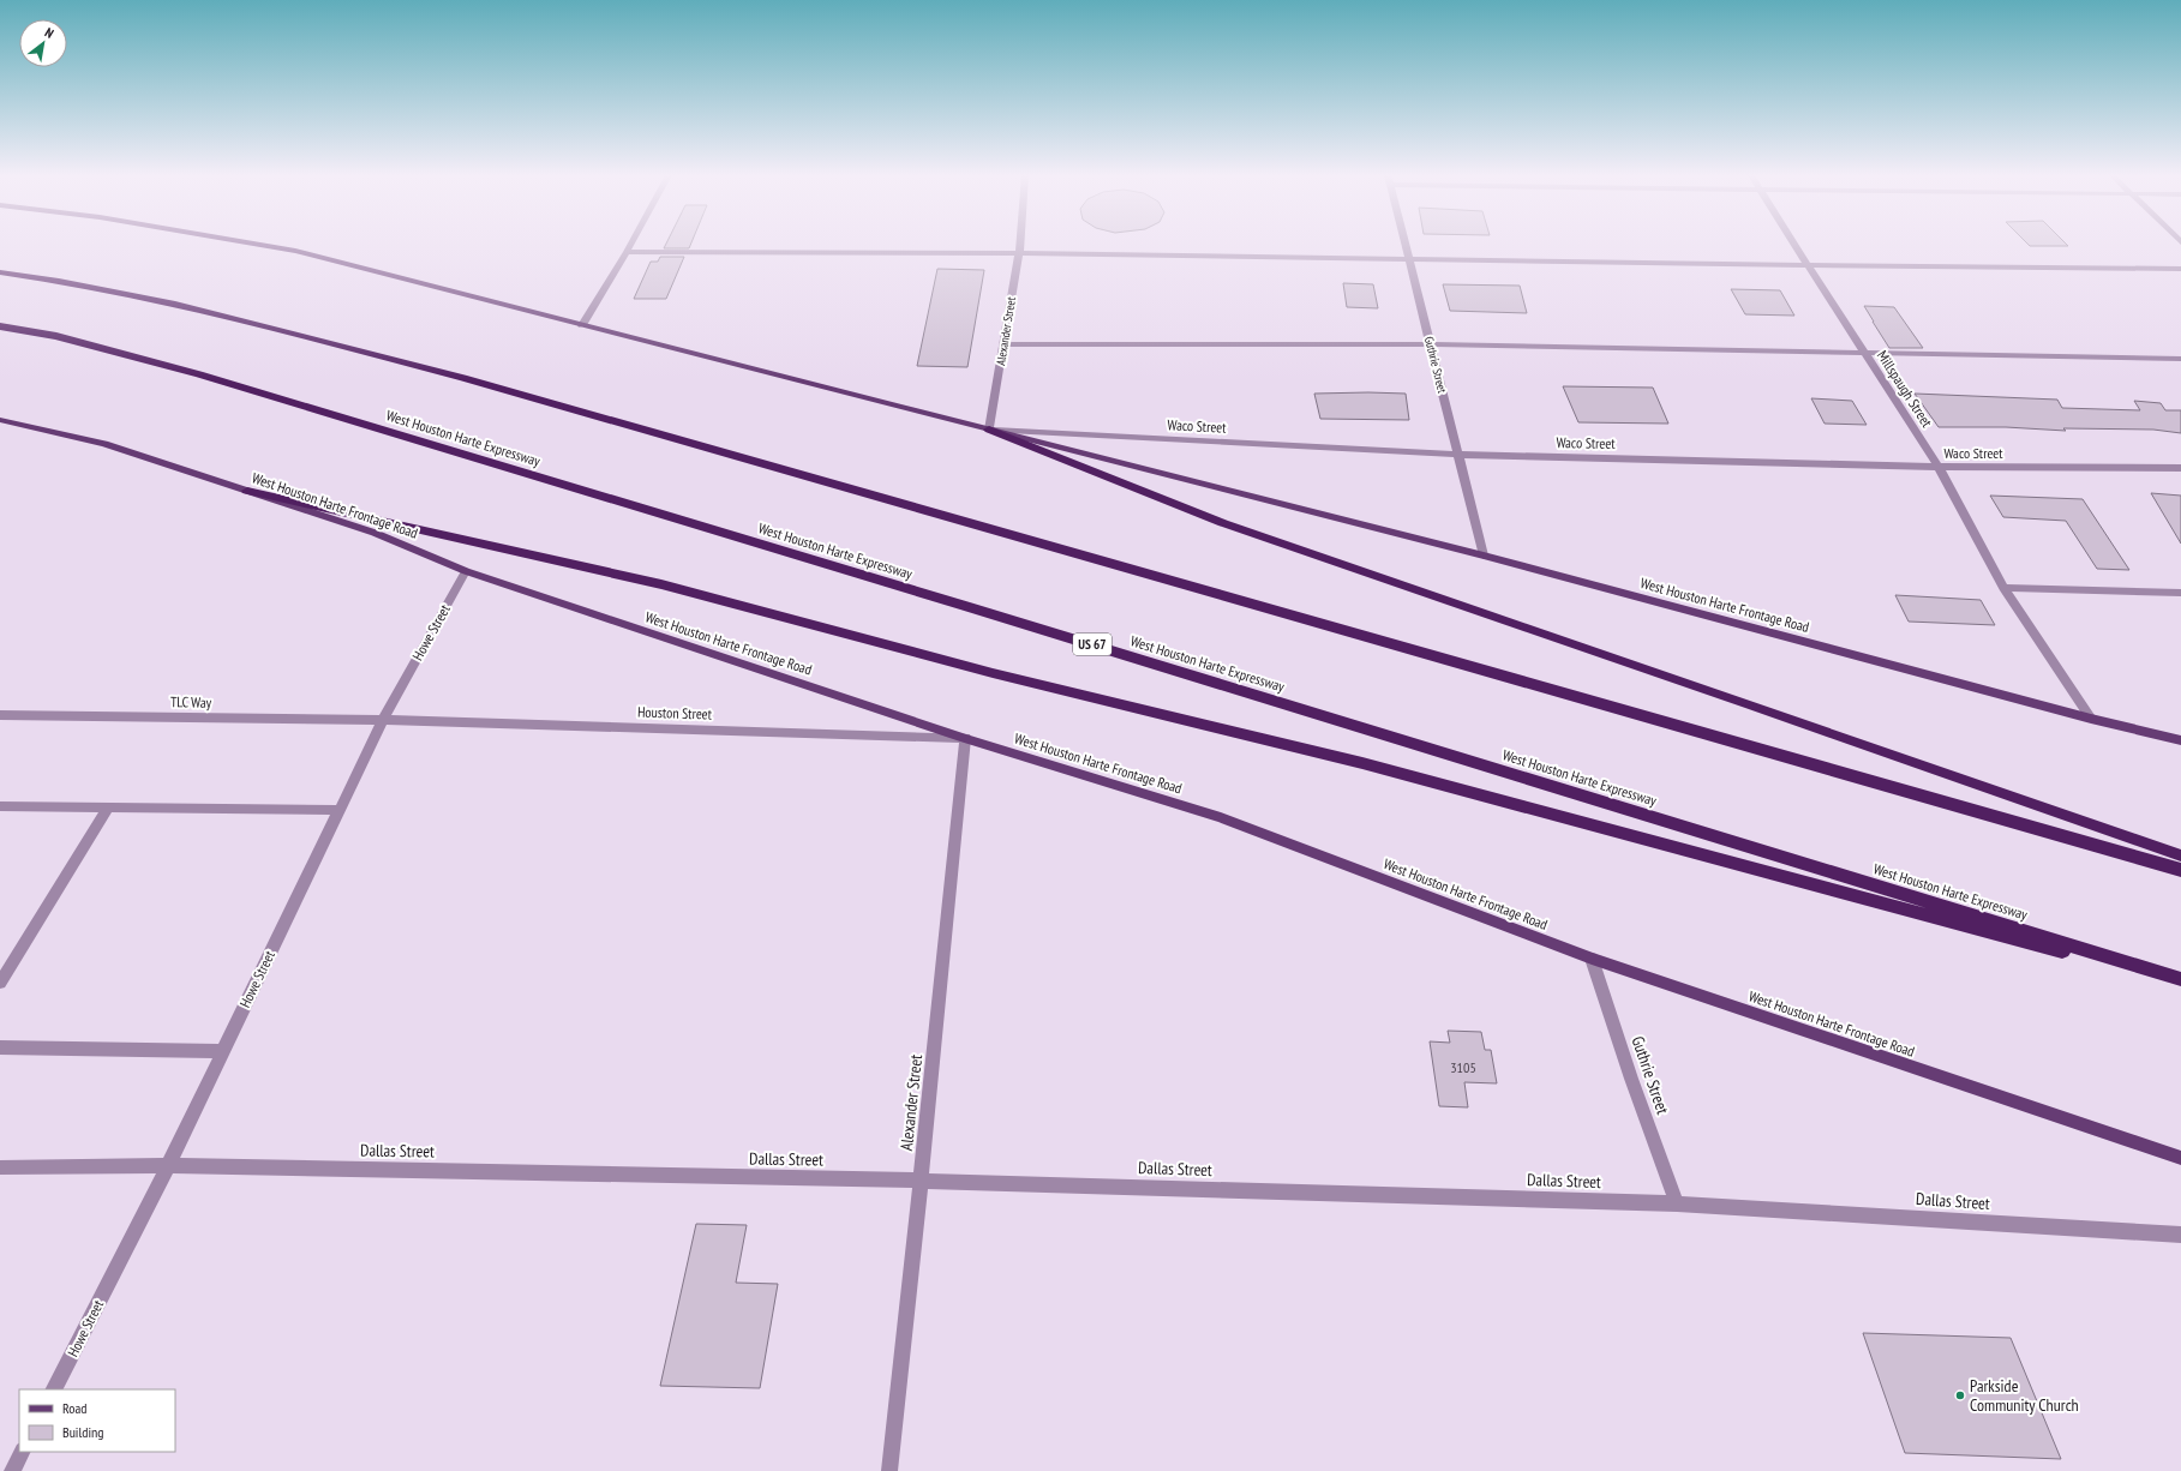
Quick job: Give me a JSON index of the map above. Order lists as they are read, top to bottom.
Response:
{
  "streets": {
    "highway": ["West Houston Harte Expressway", "US 67"],
    "main road": ["West Houston Harte Frontage Road"],
    "street": [
      "Alexander Street",
      "Guthrie Street",
      "Millspaugh Street",
      "Waco Street",
      "Howe Street",
      "TLC Way",
      "Houston Street",
      "Dallas Street"
    ]
  },
  "crossings": [
    ["Alexander Street", "Waco Street"],
    ["Alexander Street", "West Houston Harte Frontage Road"],
    ["Alexander Street", "Houston Street"],
    ["Alexander Street", "Dallas Street"],
    ["Guthrie Street", "Waco Street"],
    ["Guthrie Street", "West Houston Harte Frontage Road"],
    ["Guthrie Street", "Dallas Street"],
    ["Millspaugh Street", "Waco Street"],
    ["Millspaugh Street", "West Houston Harte Frontage Road"],
    ["Waco Street", "West Houston Harte Frontage Road"],
    ["West Houston Harte Frontage Road", "Howe Street"],
    ["West Houston Harte Frontage Road", "Houston Street"],
    ["Howe Street", "TLC Way"],
    ["Howe Street", "Houston Street"],
    ["Howe Street", "Dallas Street"],
    ["TLC Way", "Houston Street"]
  ],
  "places": ["Parkside Community Church"],
  "house_numbers": ["3105"],
  "legend": ["Road", "Building"],
  "north": "top right"
}
